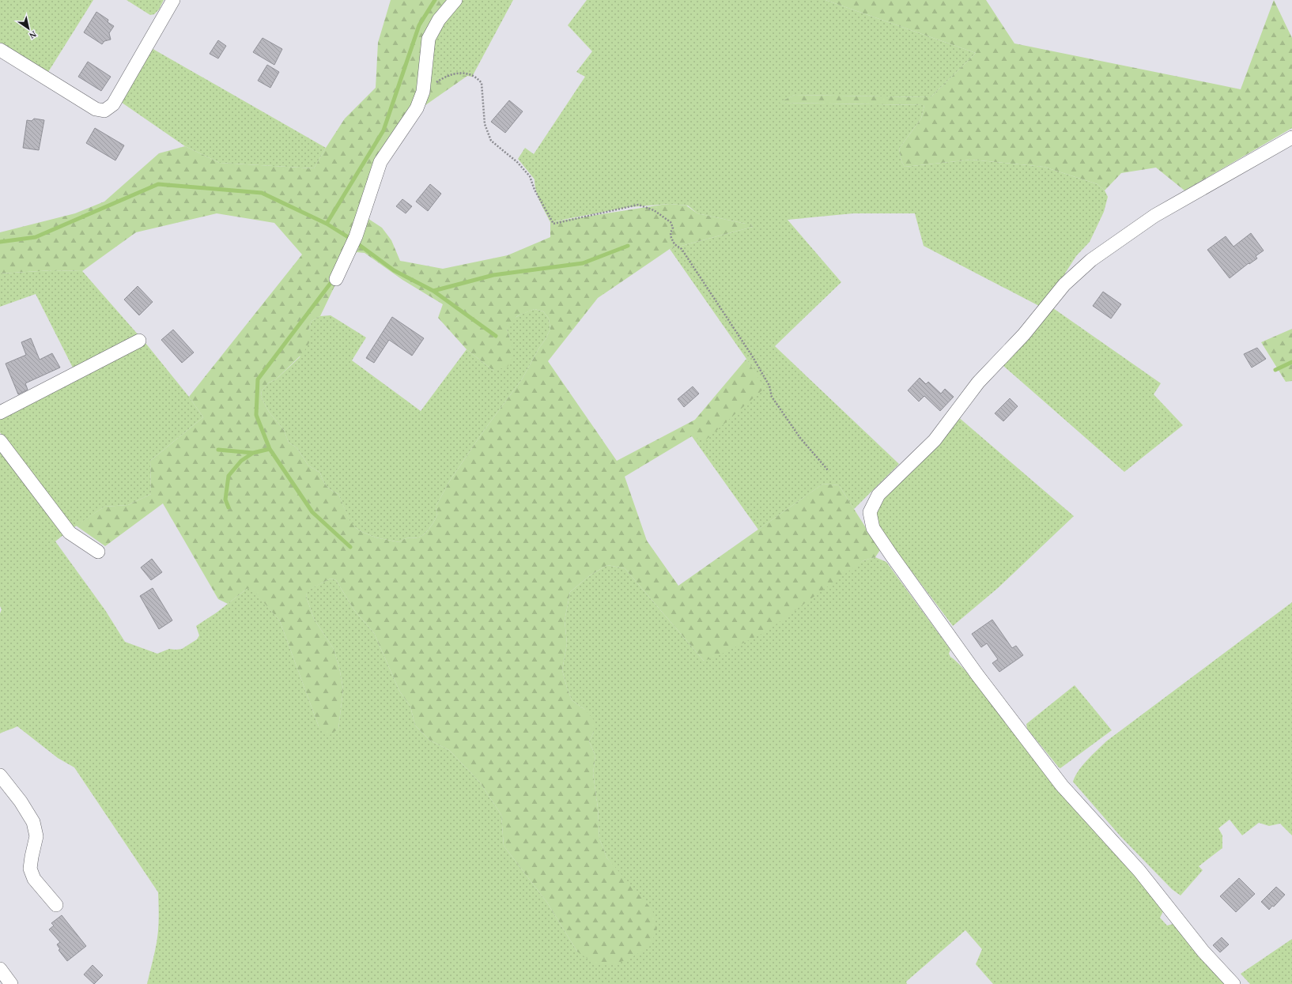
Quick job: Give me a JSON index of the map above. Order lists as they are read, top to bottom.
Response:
{
  "north": "bottom right"
}
